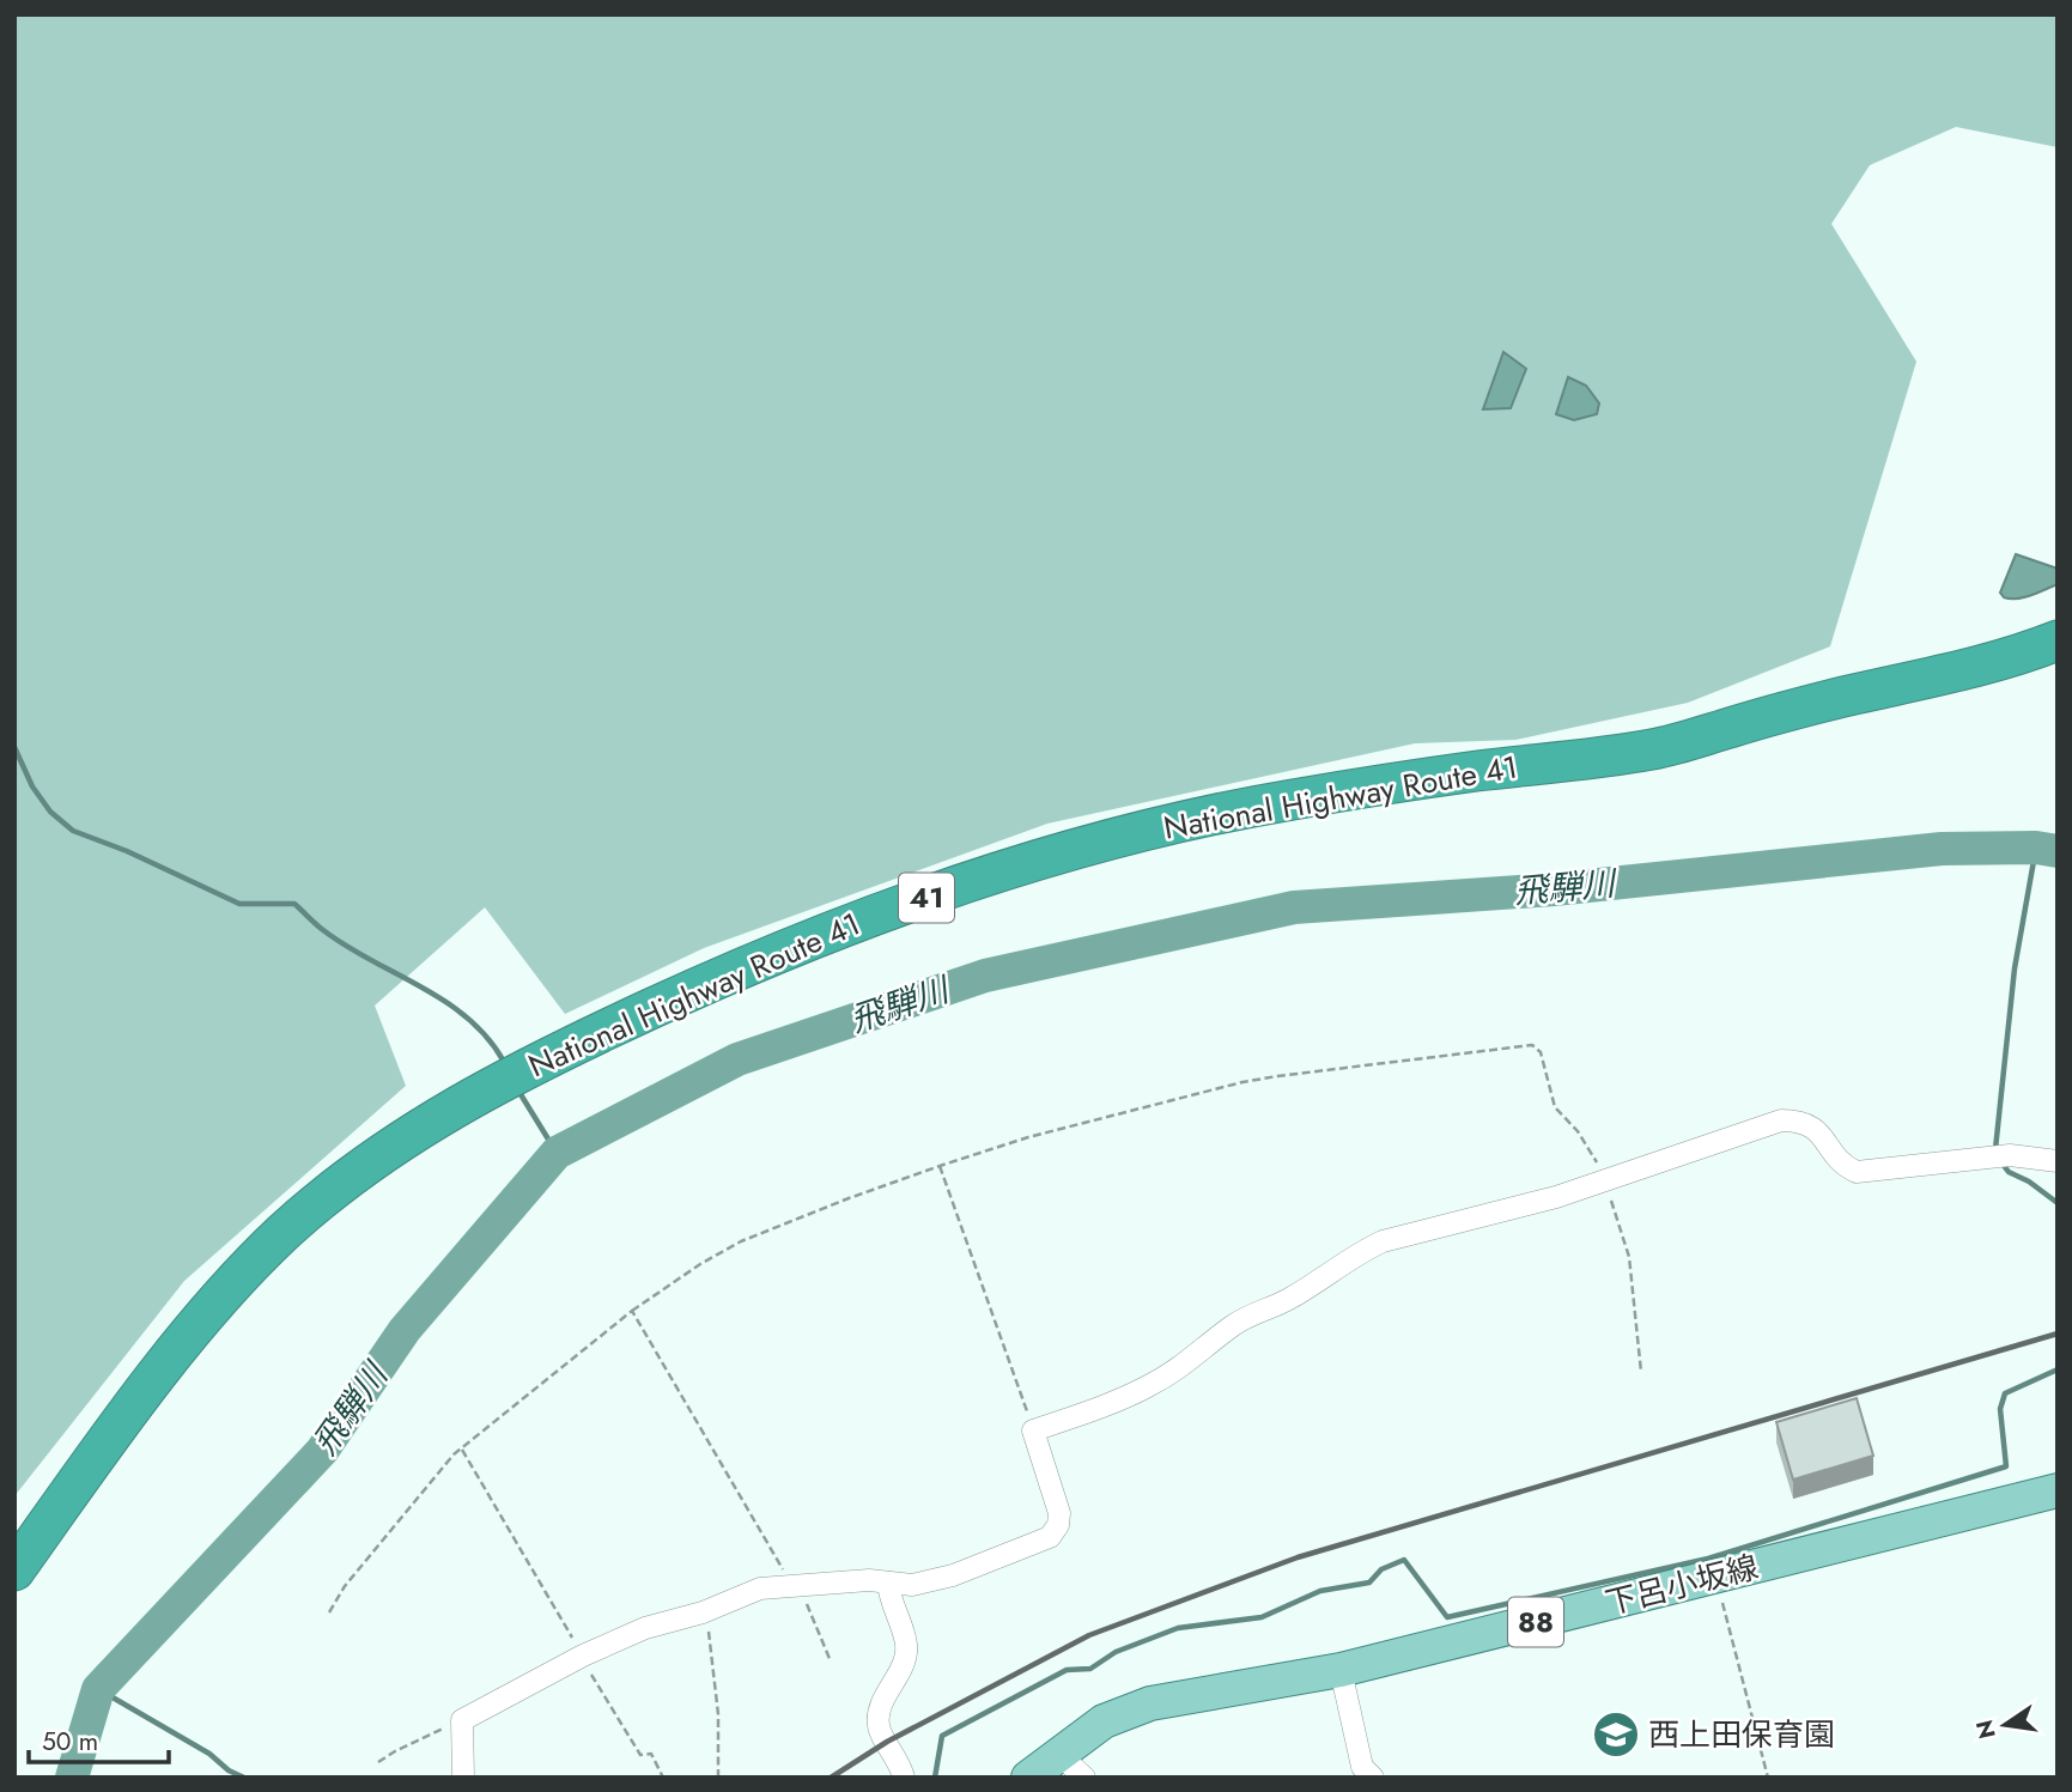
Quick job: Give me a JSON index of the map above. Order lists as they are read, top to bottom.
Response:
{
  "streets": {
    "highway": ["National Highway Route 41", "41"],
    "main road": ["下呂小坂線", "88"]
  },
  "water": ["飛騨川"],
  "places": {
    "school or university": ["西上田保育園"]
  },
  "scale_bar": "50 m",
  "north": "left"
}
